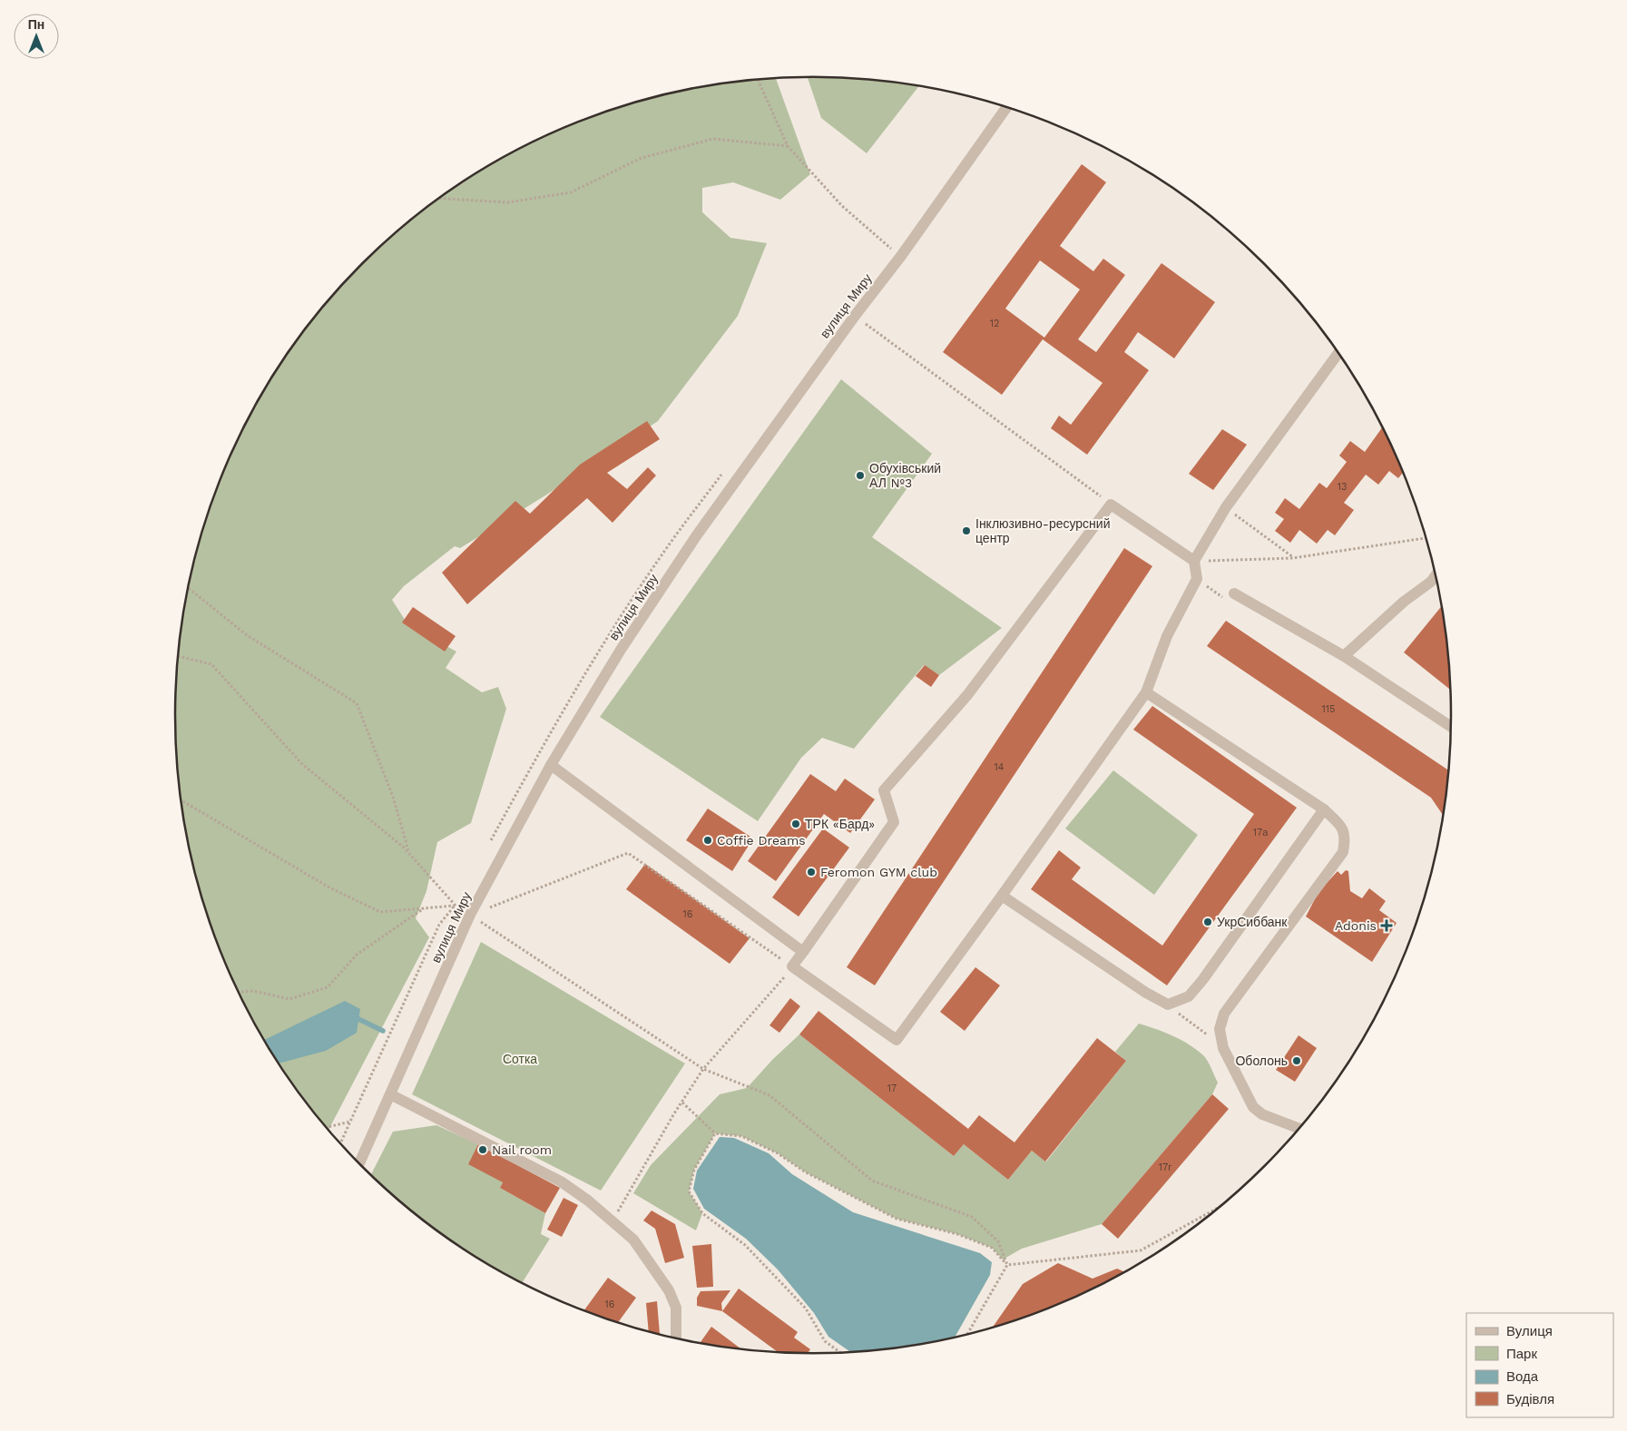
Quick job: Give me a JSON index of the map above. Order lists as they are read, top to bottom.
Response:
{
  "streets": {
    "street": ["вулиця Миру"]
  },
  "parks": ["Сотка"],
  "places": {
    "other": [
      "Обухівський АЛ №3",
      "Інклюзивно-ресурсний центр",
      "ТРК «Бард»",
      "Coffie Dreams",
      "Feromon GYM club",
      "УкрСиббанк",
      "Оболонь",
      "Nail room"
    ],
    "health": ["Adonis"]
  },
  "house_numbers": [
    "12",
    "13",
    "115",
    "14",
    "17а",
    "16",
    "17",
    "17г",
    "16"
  ],
  "legend": [
    "Вулиця",
    "Парк",
    "Вода",
    "Будівля"
  ],
  "north": "top"
}
